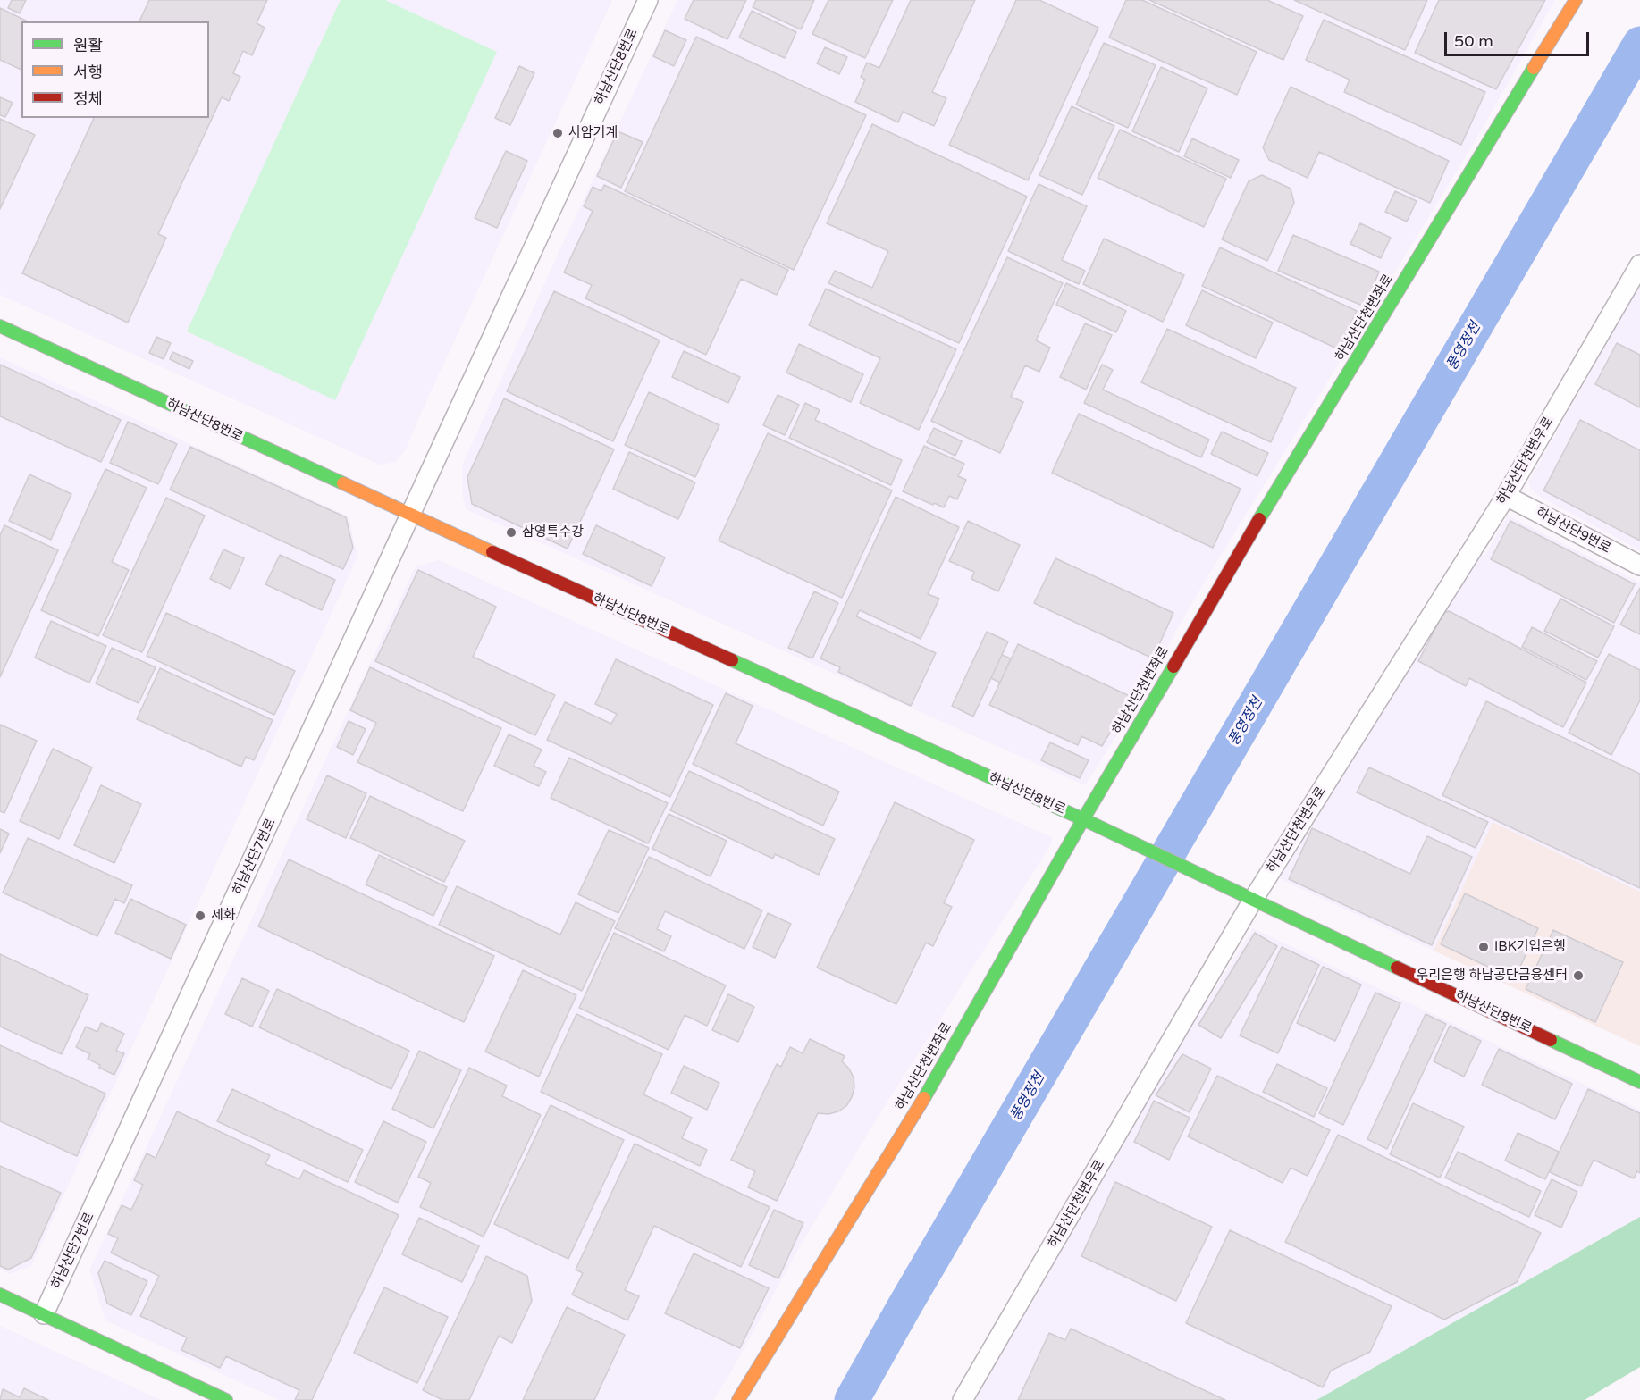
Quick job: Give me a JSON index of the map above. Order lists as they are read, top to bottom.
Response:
{
  "streets": {
    "street": [
      "하남산단8번로",
      "하남산단천변좌로",
      "하남산단천변우로",
      "하남산단9번로",
      "하남산단7번로"
    ]
  },
  "crossings": [
    ["하남산단8번로", "하남산단천변좌로"],
    ["하남산단8번로", "하남산단천변우로"],
    ["하남산단8번로", "하남산단7번로"],
    ["하남산단천변우로", "하남산단9번로"]
  ],
  "water": ["풍영정천"],
  "places": [
    "서암기계",
    "삼영특수강",
    "세화",
    "IBK기업은행",
    "우리은행 하남공단금융센터"
  ],
  "legend": ["원활", "서행", "정체"],
  "scale_bar": "50 m"
}
